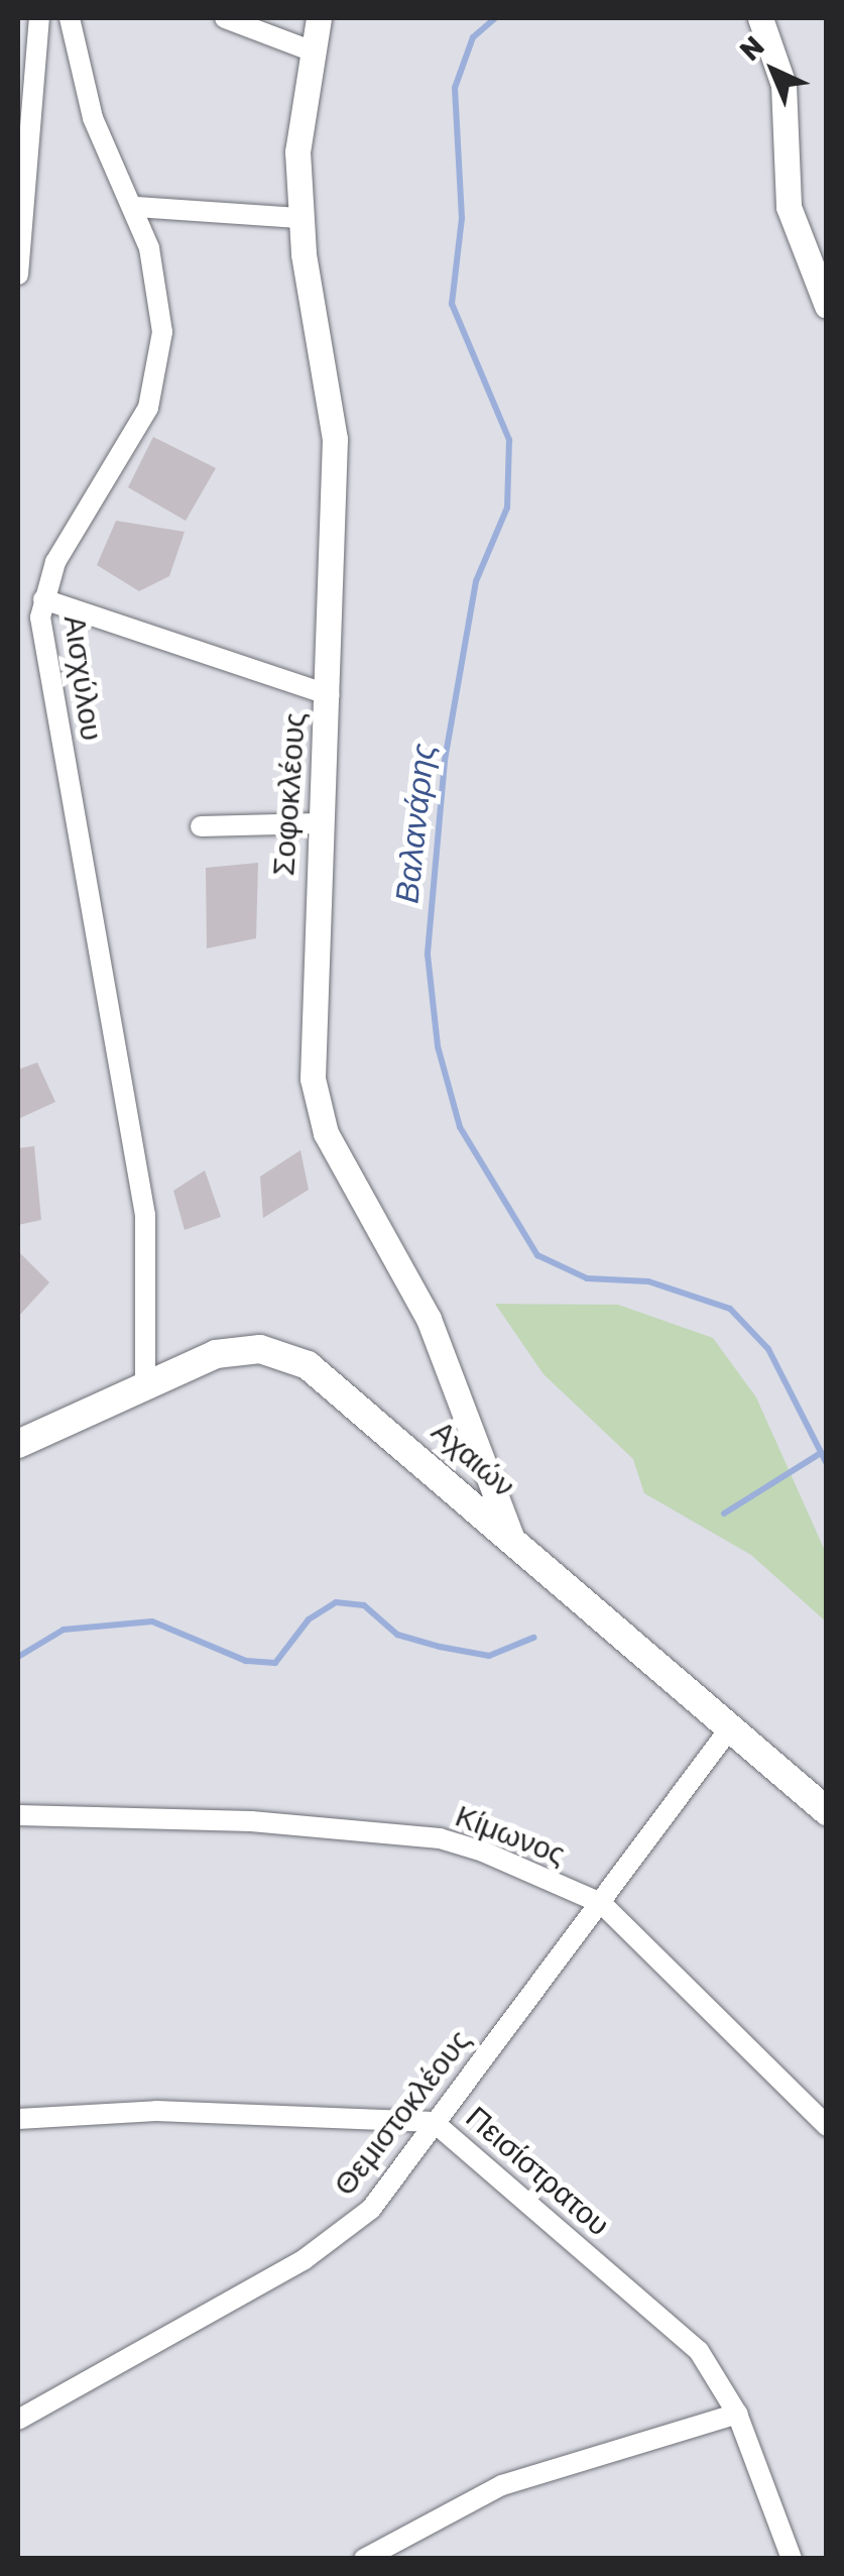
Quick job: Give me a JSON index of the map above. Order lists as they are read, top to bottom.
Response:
{
  "streets": {
    "main road": ["Αχαιών"],
    "street": [
      "Αισχύλου",
      "Σοφοκλέους",
      "Κίμωνος",
      "Θεμιστοκλέους",
      "Πεισίστρατου"
    ]
  },
  "crossings": [
    ["Αισχύλου", "Αχαιών"],
    ["Σοφοκλέους", "Αχαιών"],
    ["Αχαιών", "Θεμιστοκλέους"],
    ["Κίμωνος", "Θεμιστοκλέους"],
    ["Θεμιστοκλέους", "Πεισίστρατου"]
  ],
  "water": ["Βαλανάρης"],
  "north": "top left"
}
